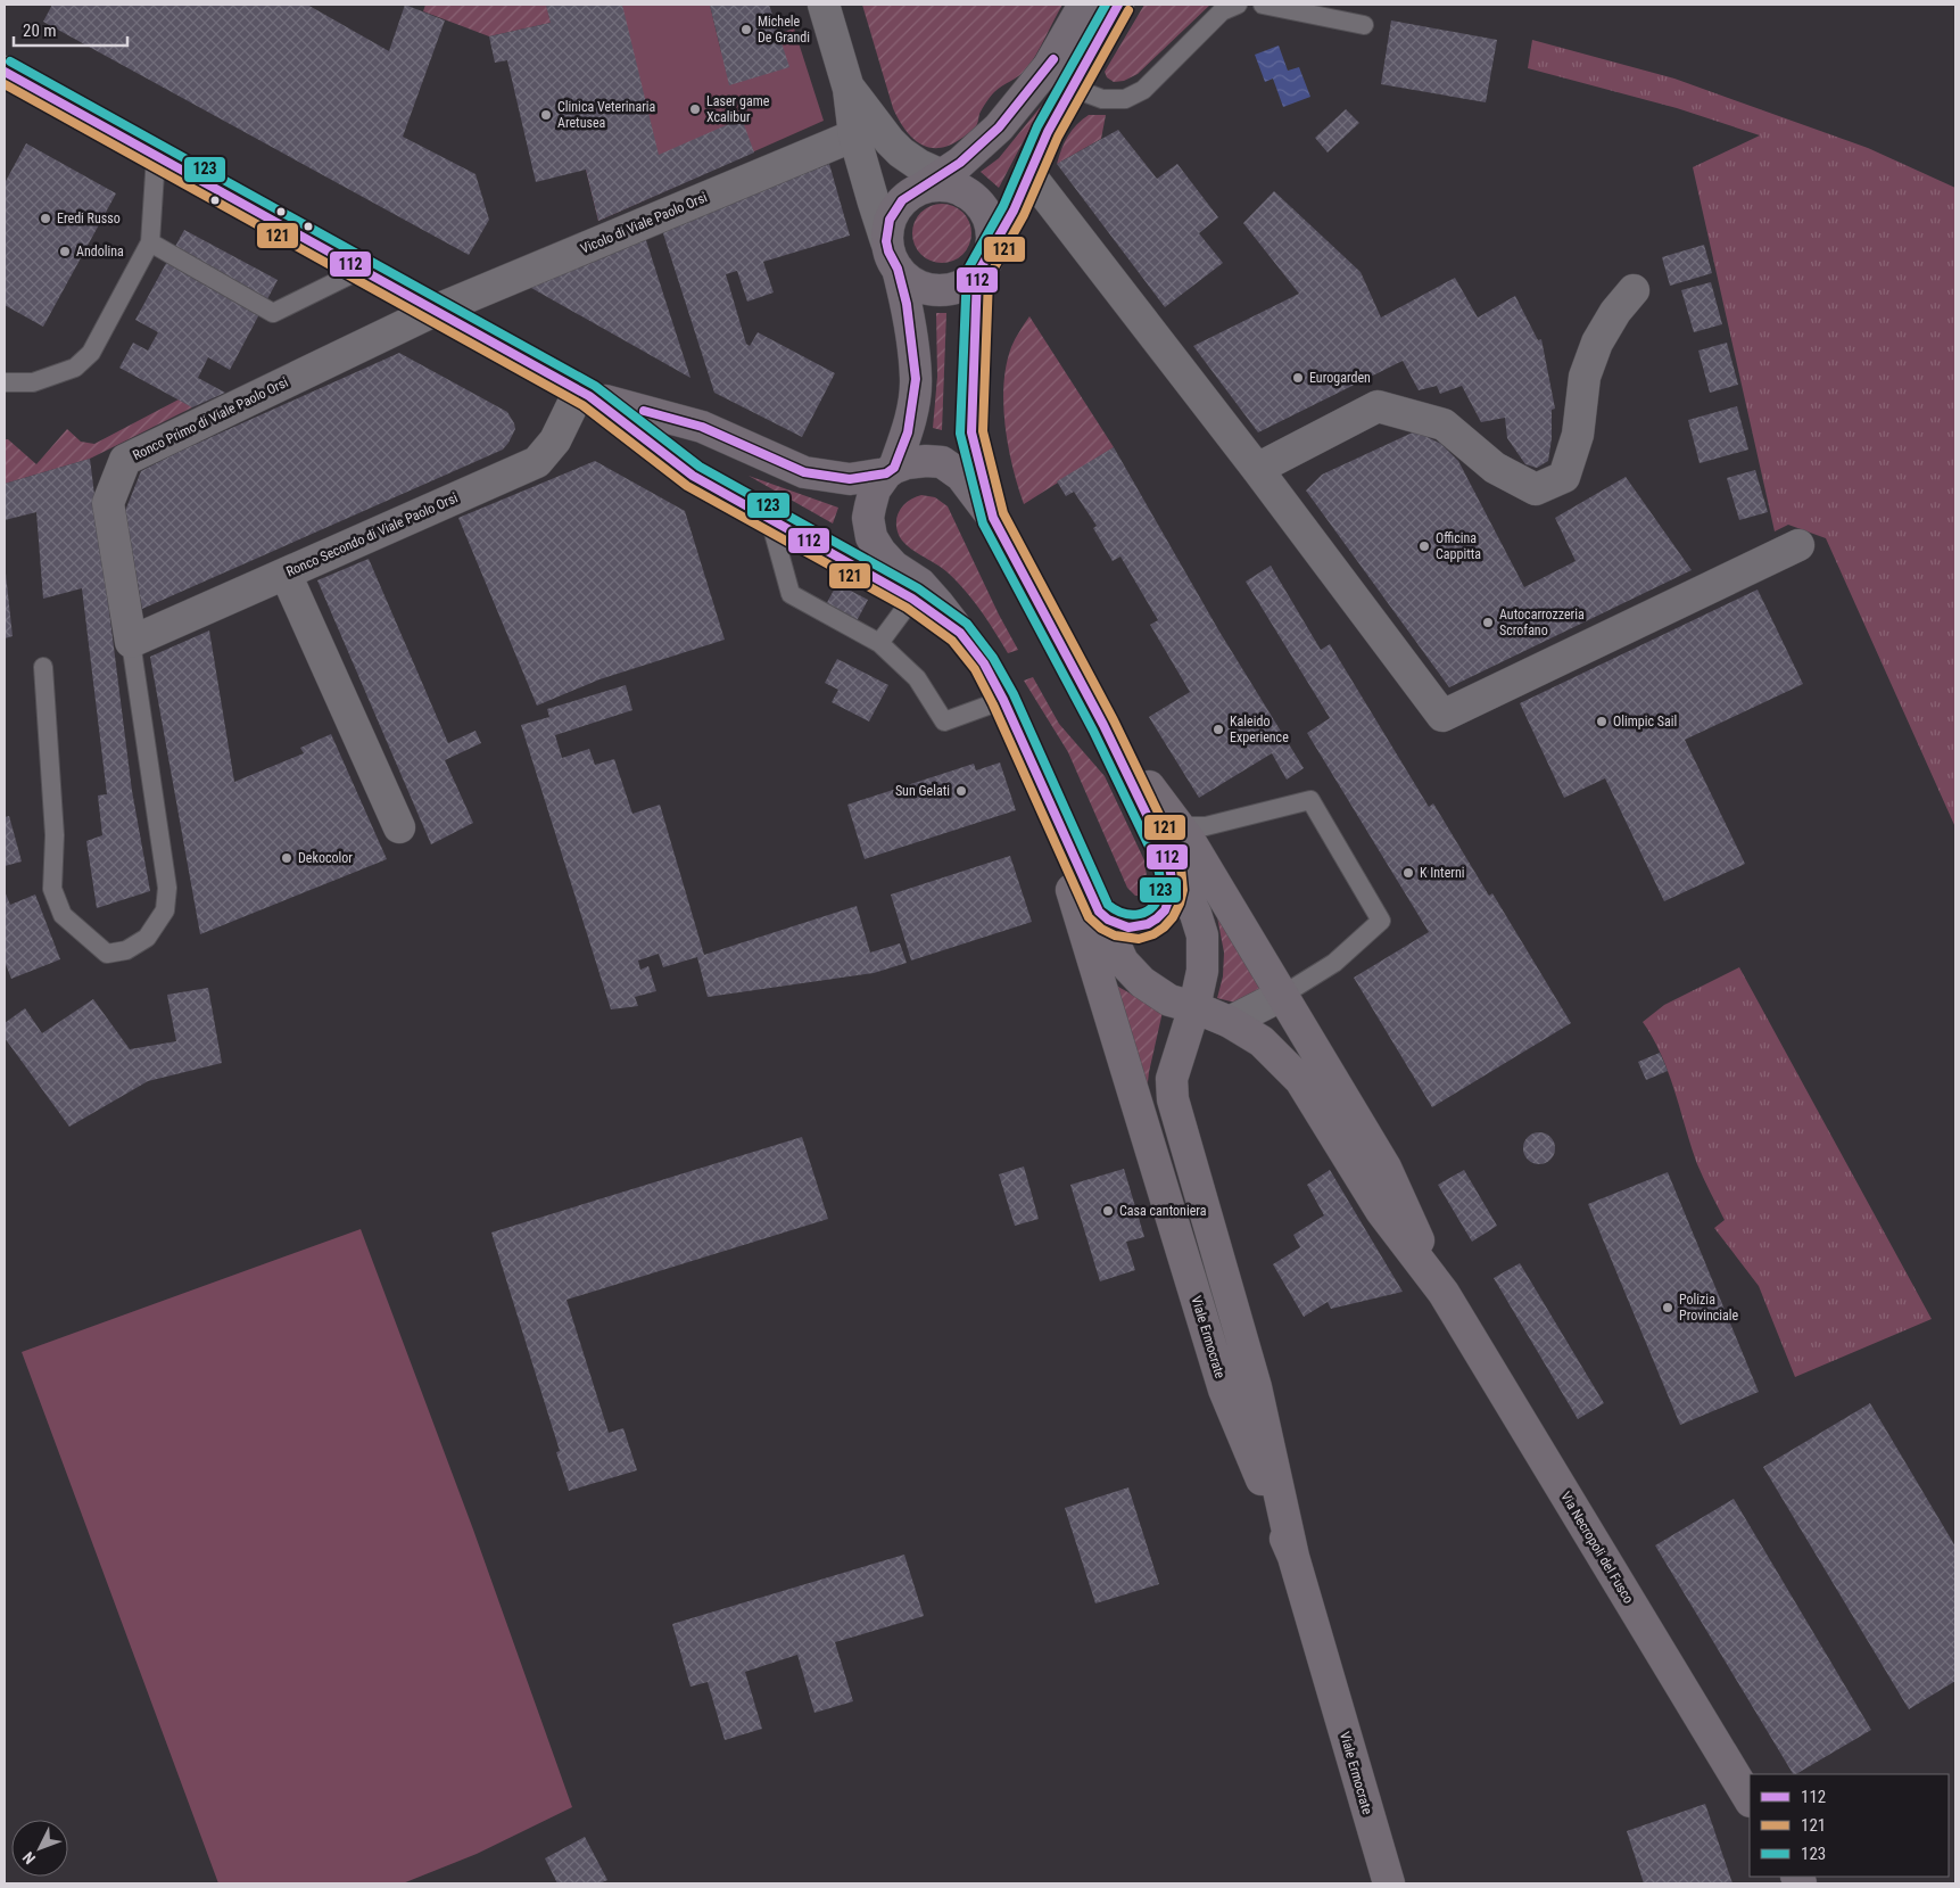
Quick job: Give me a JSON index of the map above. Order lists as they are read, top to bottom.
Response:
{
  "streets": {
    "main road": ["Viale Ermocrate", "Via Necropoli del Fusco"],
    "street": ["Vicolo di Viale Paolo Orsi", "Ronco Primo di Viale Paolo Orsi", "Ronco Secondo di Viale Paolo Orsi"]
  },
  "crossings": [
    ["Vicolo di Viale Paolo Orsi", "Ronco Primo di Viale Paolo Orsi"],
    ["Ronco Primo di Viale Paolo Orsi", "Ronco Secondo di Viale Paolo Orsi"]
  ],
  "places": [
    "Michele De Grandi",
    "Laser game Xcalibur",
    "Clinica Veterinaria Aretusea",
    "Eredi Russo",
    "Andolina",
    "Eurogarden",
    "Officina Cappitta",
    "Autocarrozzeria Scrofano",
    "Olimpic Sail",
    "Kaleido Experience",
    "Sun Gelati",
    "Dekocolor",
    "K Interni",
    "Casa cantoniera",
    "Polizia Provinciale"
  ],
  "lines": ["transit line 112", "transit line 123", "transit line 121"],
  "legend": ["112", "121", "123"],
  "scale_bar": "20 m",
  "north": "bottom left"
}
